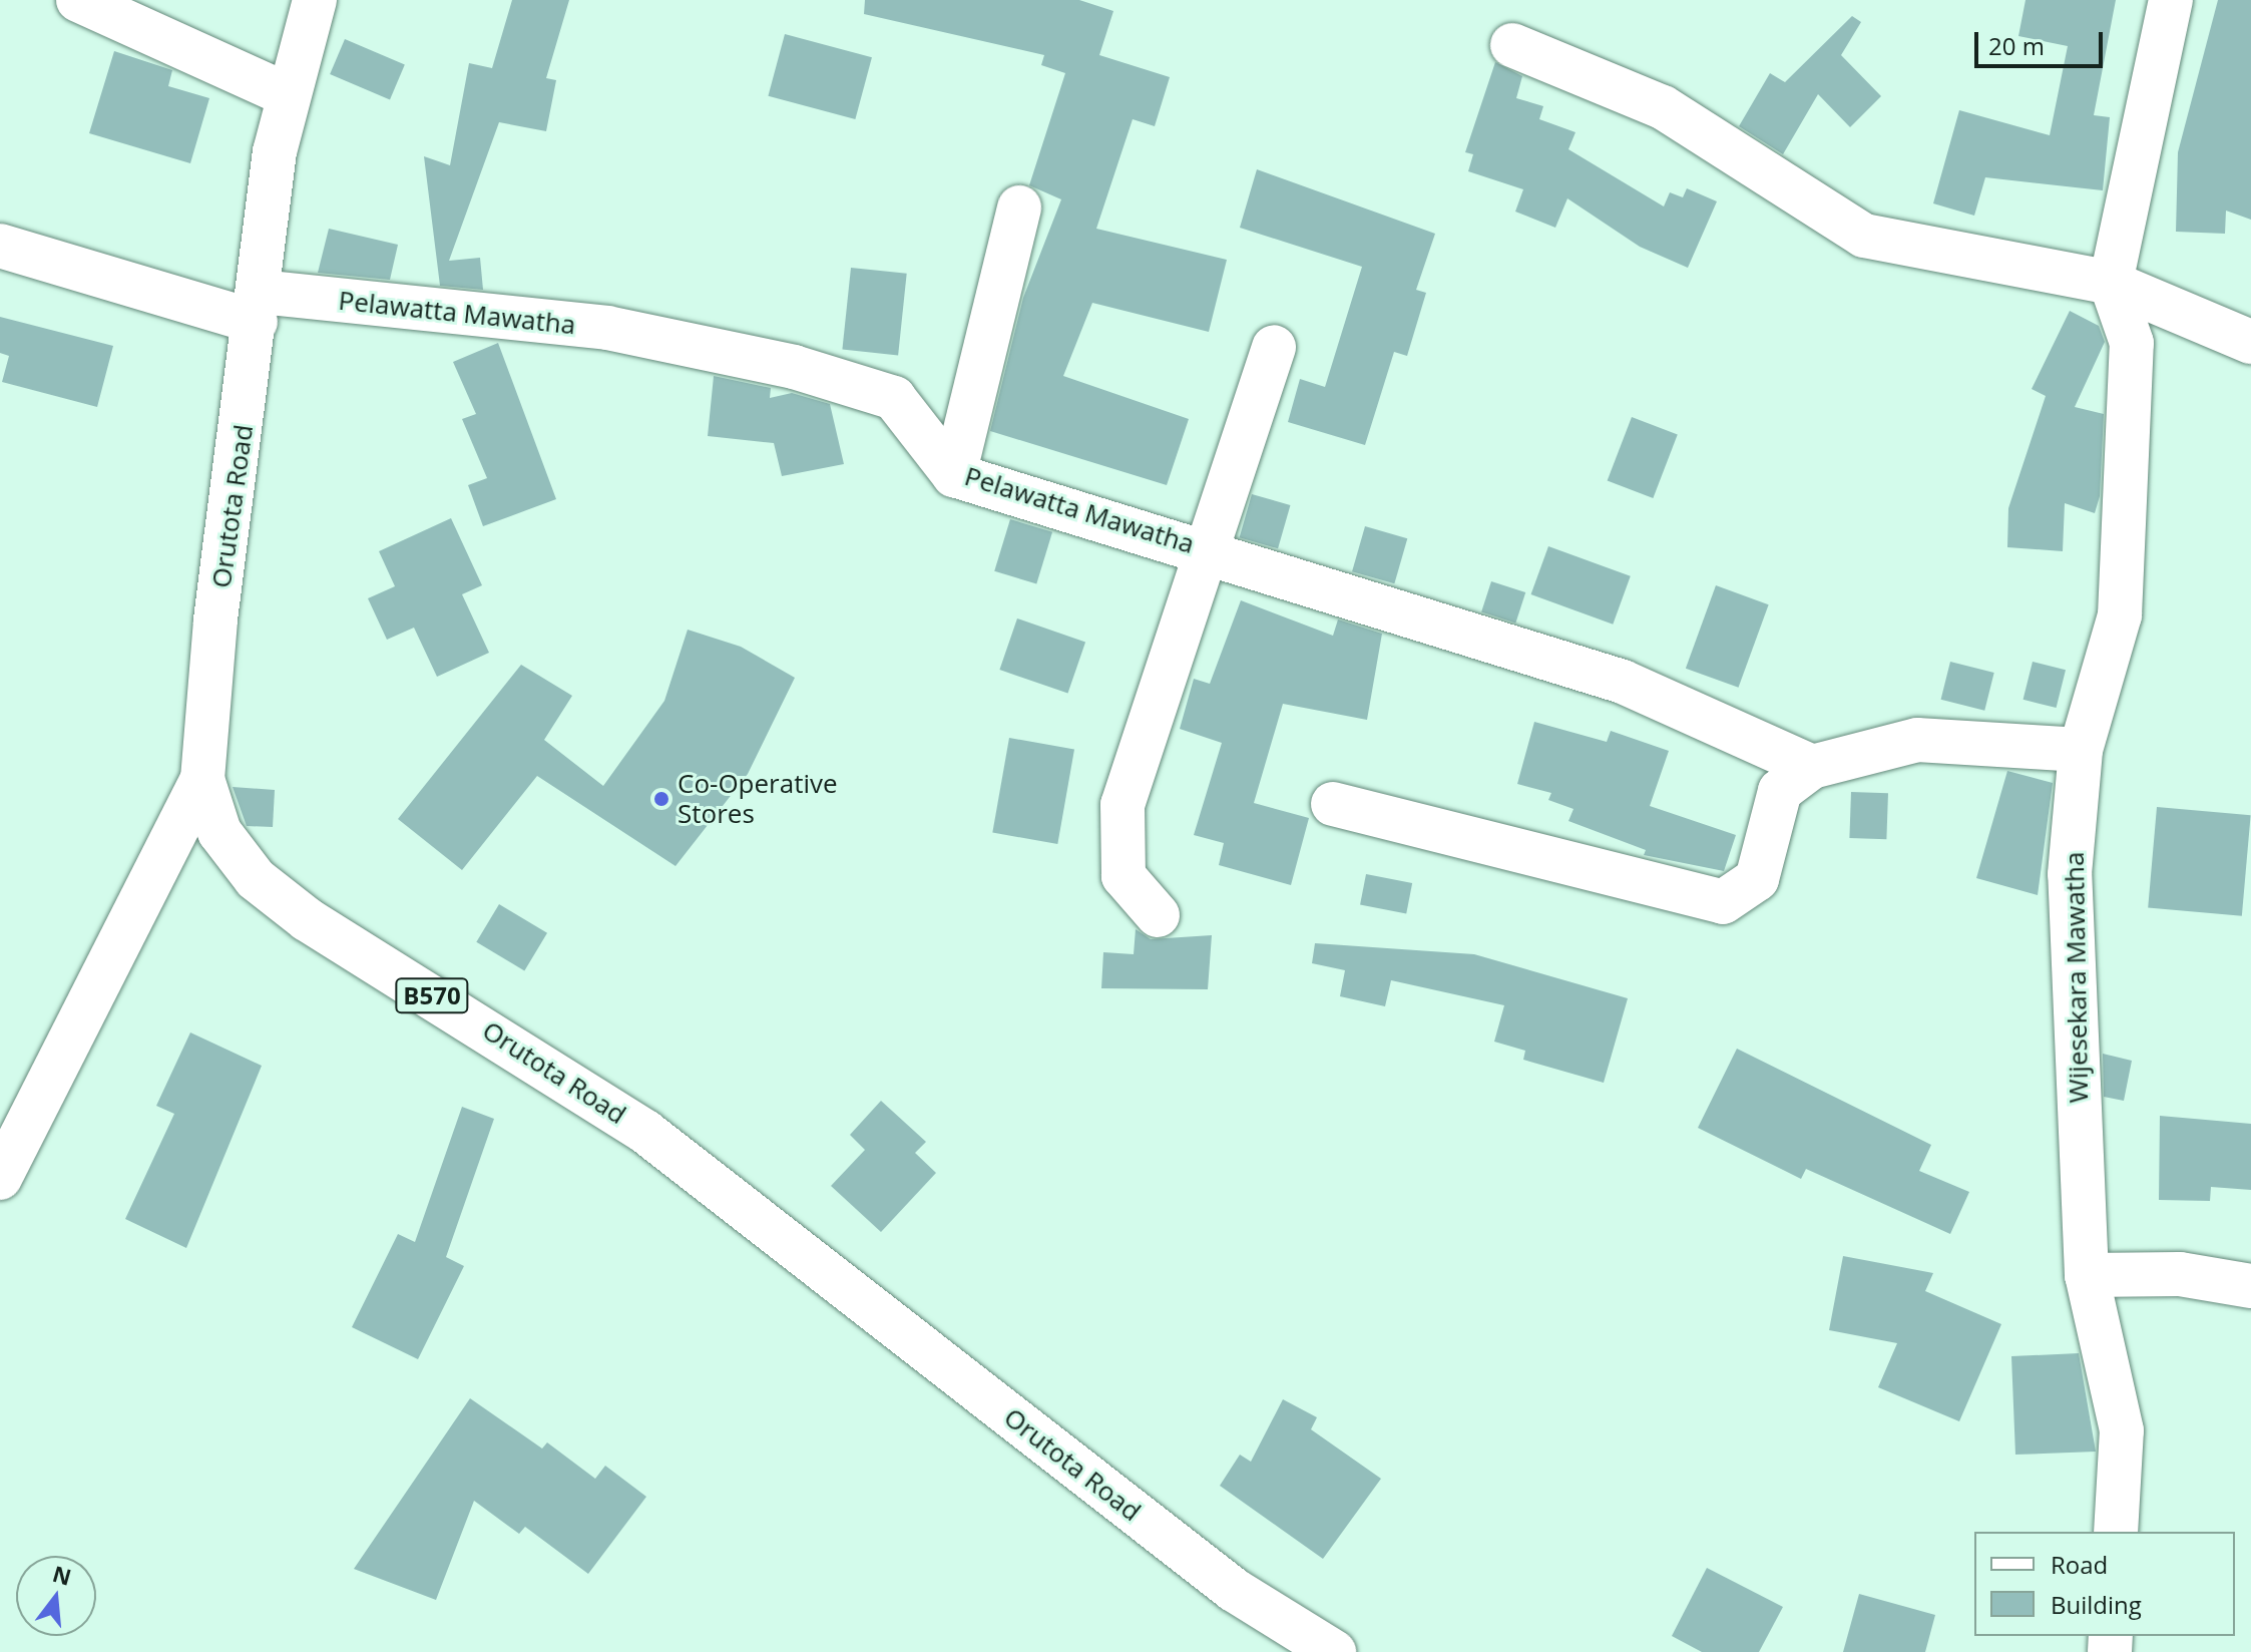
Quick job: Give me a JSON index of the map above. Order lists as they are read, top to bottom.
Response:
{
  "streets": {
    "street": [
      "Pelawatta Mawatha",
      "Orutota Road",
      "Wijesekara Mawatha",
      "B570"
    ]
  },
  "crossings": [
    ["Pelawatta Mawatha", "Orutota Road"]
  ],
  "places": ["Co-Operative Stores"],
  "legend": ["Road", "Building"],
  "scale_bar": "20 m",
  "north": "top"
}
